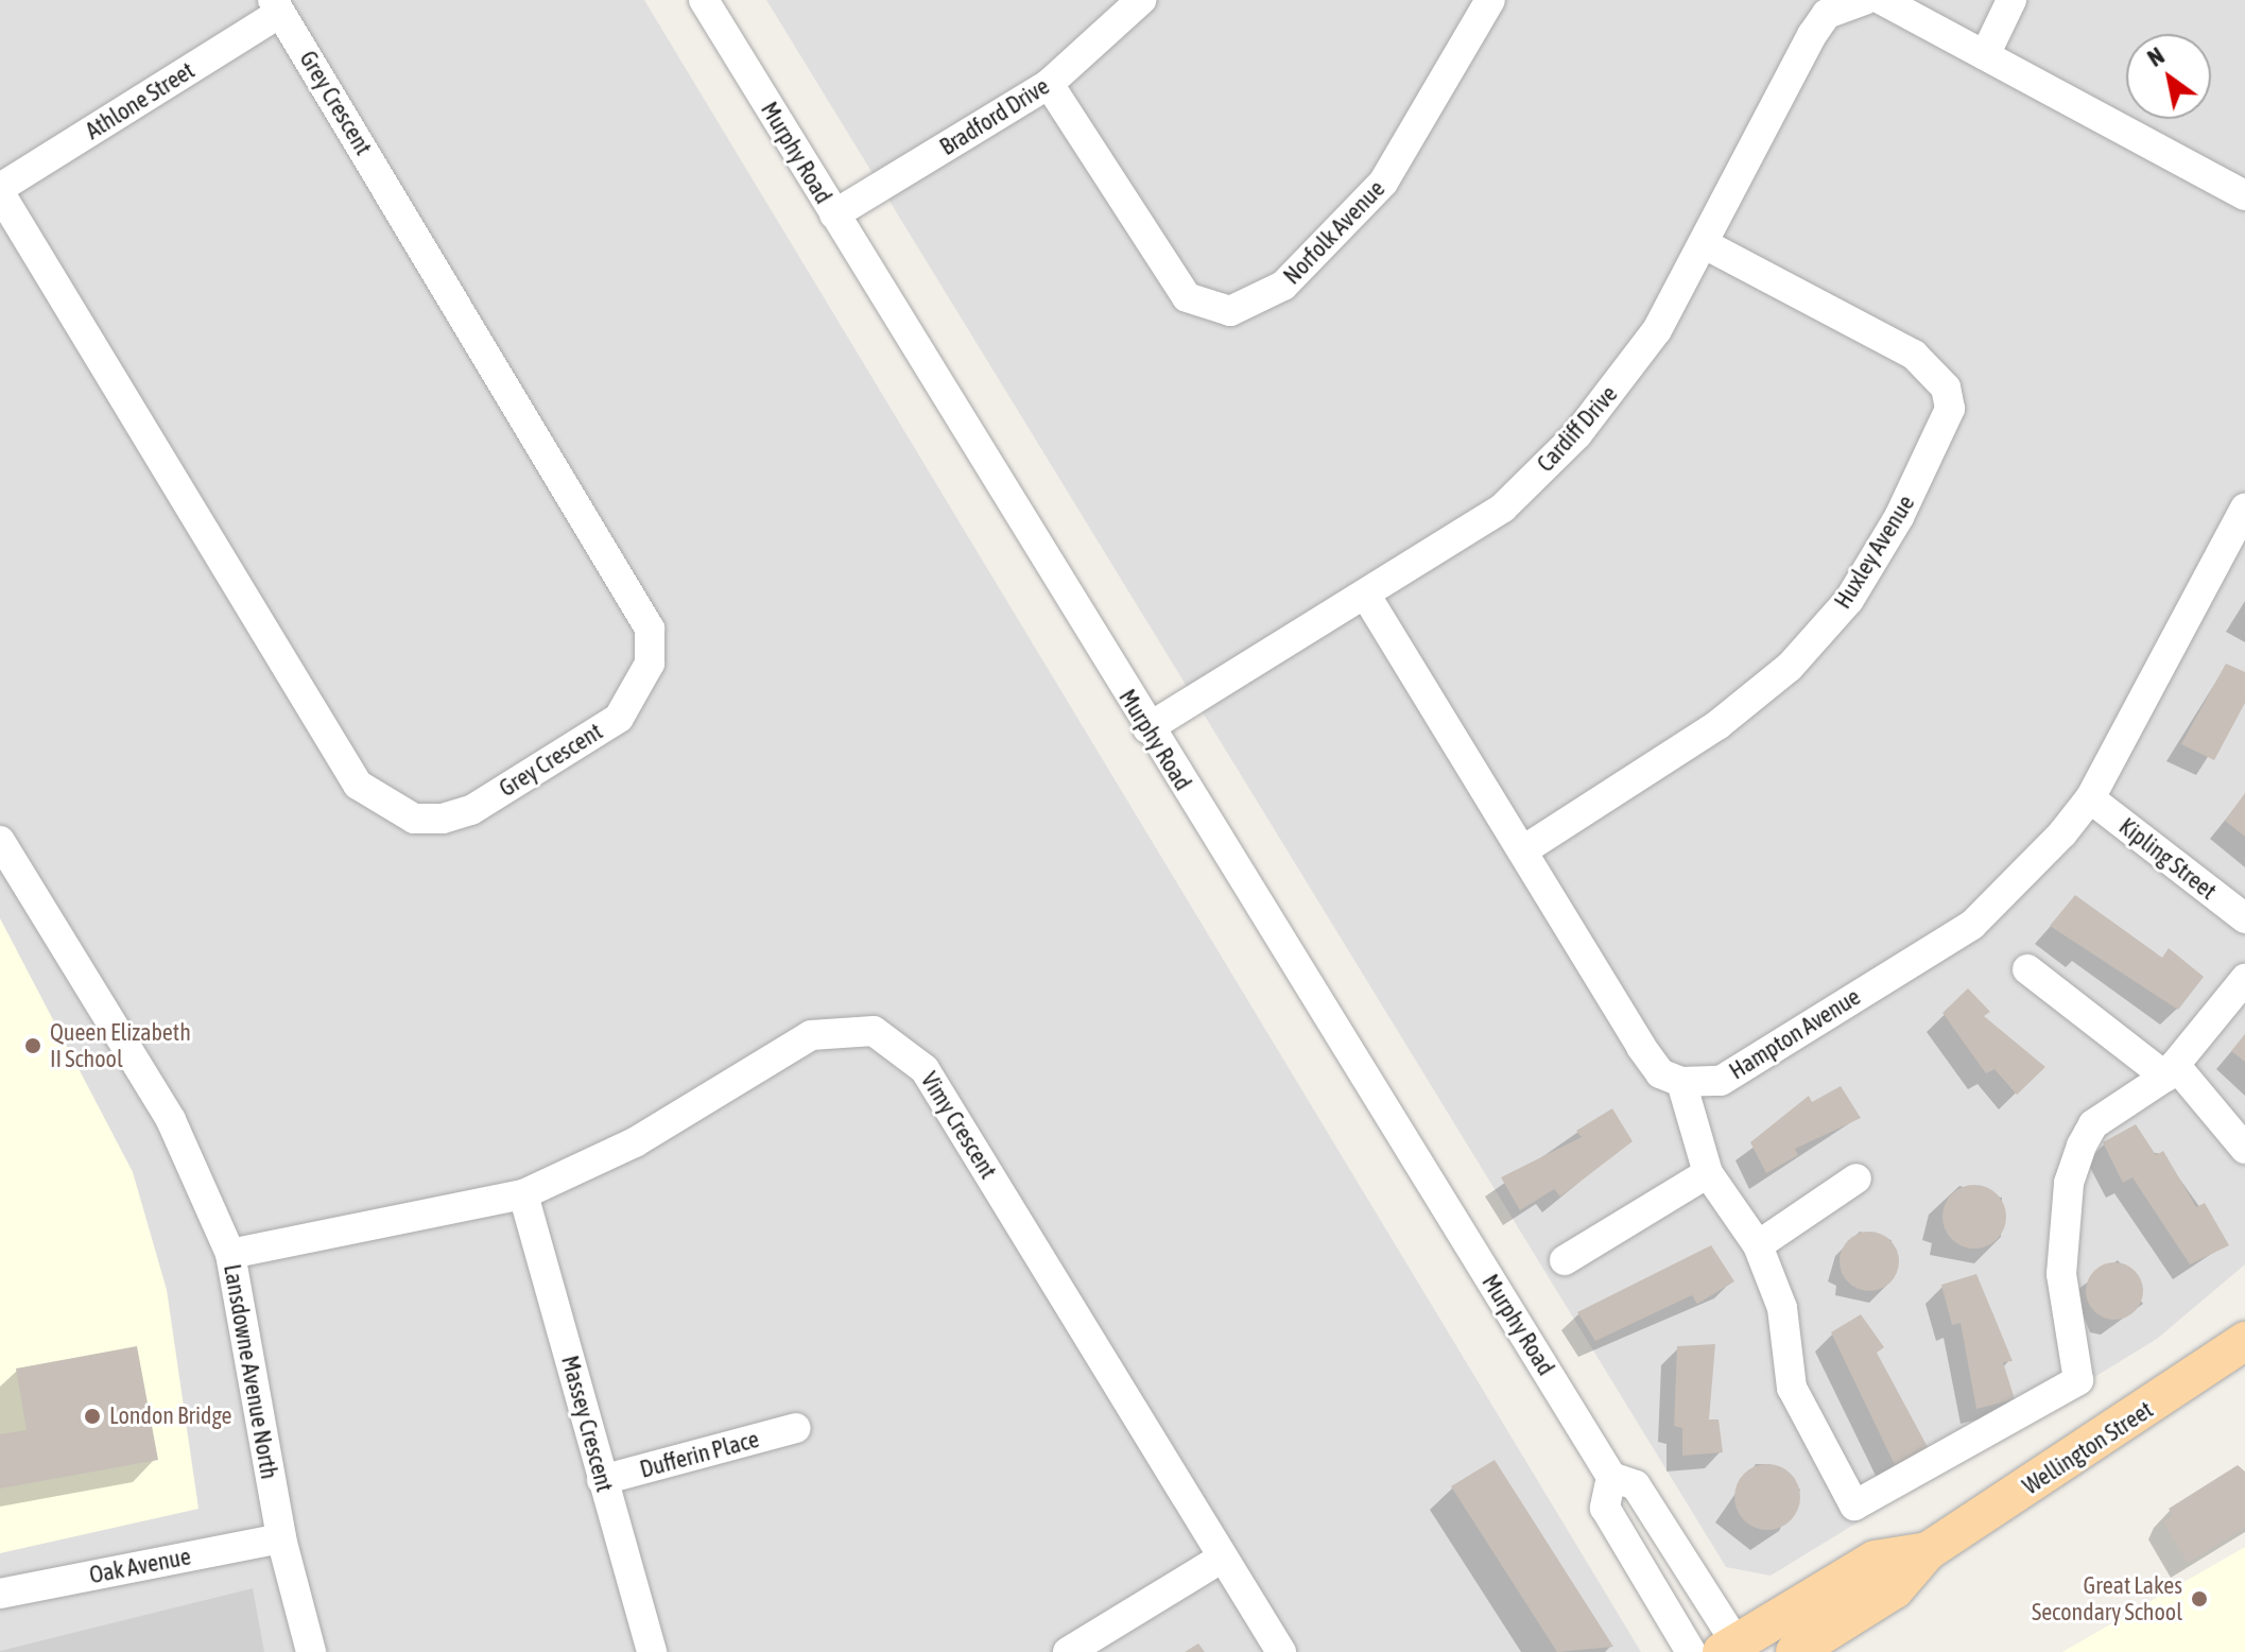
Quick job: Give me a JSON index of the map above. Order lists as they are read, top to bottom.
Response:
{
  "streets": {
    "main road": ["Wellington Street"],
    "street": [
      "Athlone Street",
      "Grey Crescent",
      "Bradford Drive",
      "Murphy Road",
      "Norfolk Avenue",
      "Cardiff Drive",
      "Huxley Avenue",
      "Kipling Street",
      "Hampton Avenue",
      "Vimy Crescent",
      "Lansdowne Avenue North",
      "Massey Crescent",
      "Dufferin Place",
      "Oak Avenue"
    ]
  },
  "crossings": [
    ["Athlone Street", "Grey Crescent"],
    ["Bradford Drive", "Murphy Road"],
    ["Bradford Drive", "Norfolk Avenue"],
    ["Murphy Road", "Cardiff Drive"],
    ["Murphy Road", "Wellington Street"],
    ["Cardiff Drive", "Huxley Avenue"],
    ["Kipling Street", "Hampton Avenue"],
    ["Vimy Crescent", "Lansdowne Avenue North"],
    ["Vimy Crescent", "Massey Crescent"],
    ["Lansdowne Avenue North", "Oak Avenue"],
    ["Massey Crescent", "Dufferin Place"]
  ],
  "places": ["Queen Elizabeth II School", "London Bridge", "Great Lakes Secondary School"],
  "north": "top left"
}
